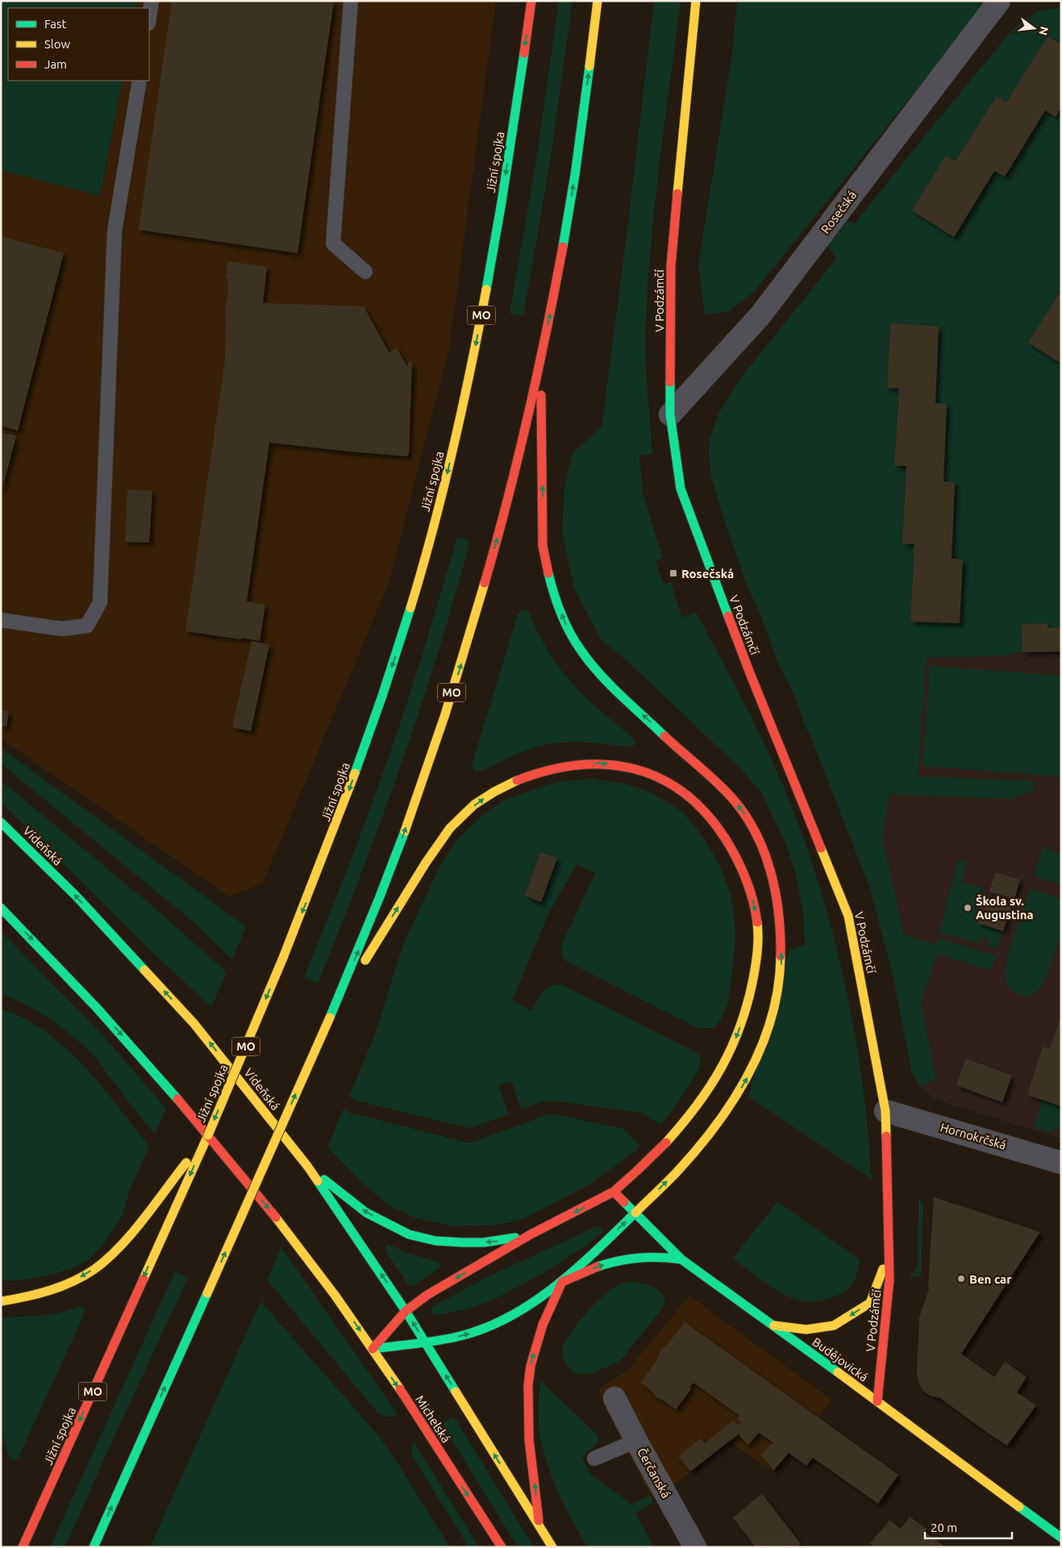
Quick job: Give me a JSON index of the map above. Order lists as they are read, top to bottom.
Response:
{
  "streets": {
    "main road": [
      "Jižní spojka",
      "V Podzámčí",
      "MO",
      "Vídeňská",
      "Budějovická",
      "Michelská"
    ],
    "street": ["Rosečská", "Hornokrčská", "Čerčanská"]
  },
  "crossings": [
    ["Rosečská", "V Podzámčí"],
    ["V Podzámčí", "Hornokrčská"],
    ["V Podzámčí", "Budějovická"]
  ],
  "one_way": ["Vídeňská", "Michelská"],
  "places": {
    "transit": ["Rosečská"],
    "other": ["Škola sv. Augustina", "Ben car"]
  },
  "legend": ["Fast", "Slow", "Jam"],
  "scale_bar": "20 m",
  "north": "right"
}
